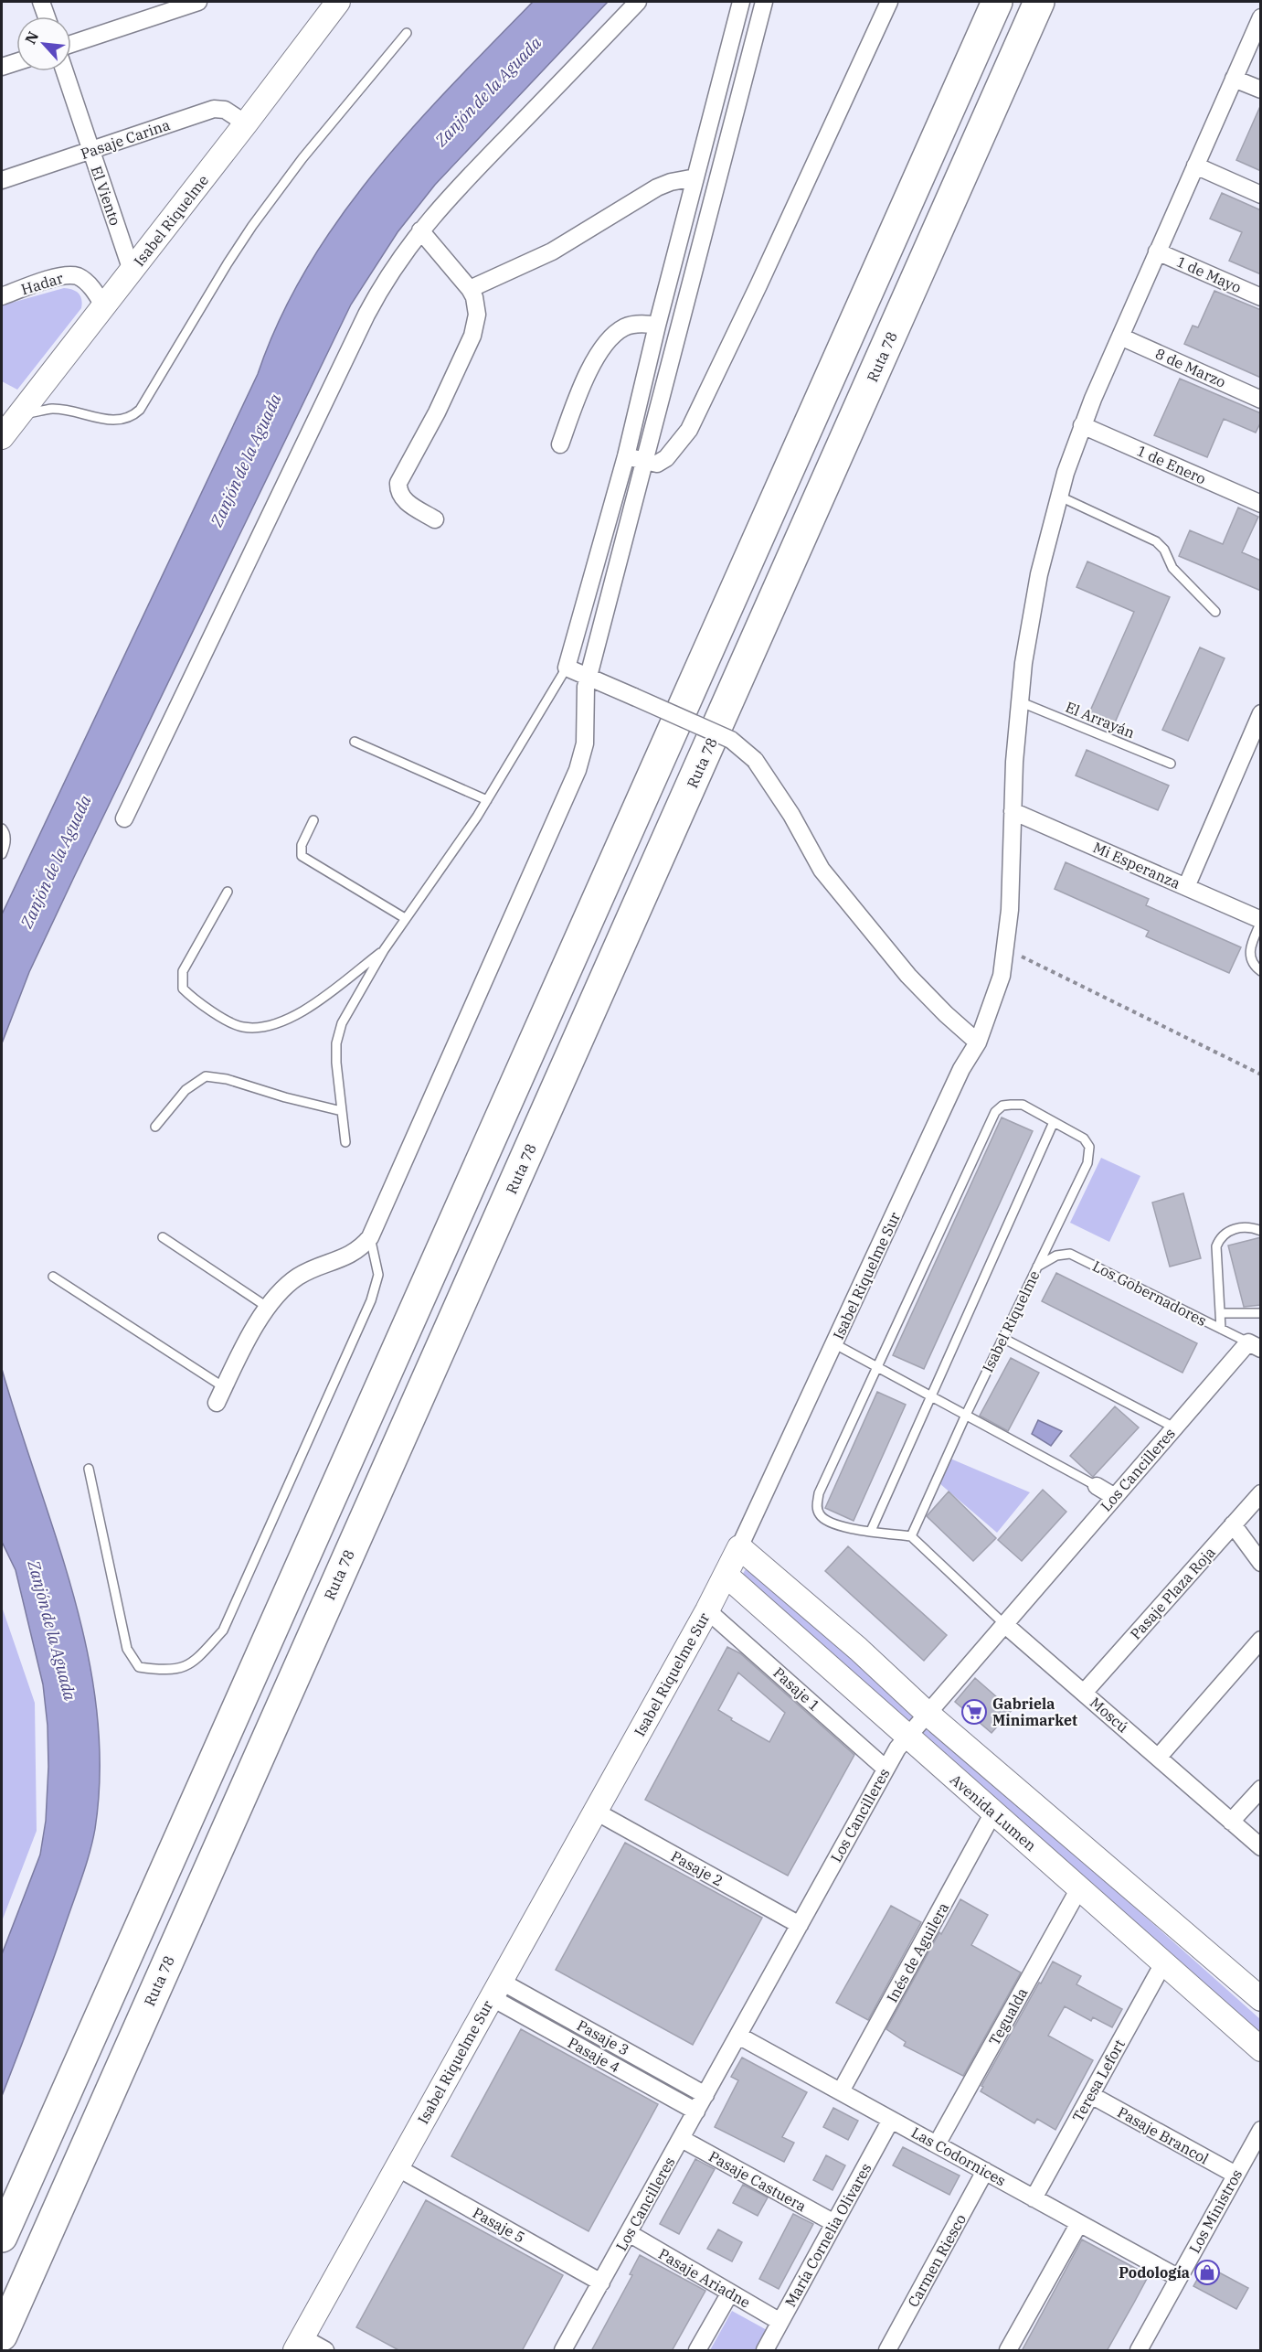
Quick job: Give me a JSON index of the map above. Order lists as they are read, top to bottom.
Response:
{
  "streets": {
    "highway": ["Ruta 78"],
    "street": [
      "Pasaje Carina",
      "El Viento",
      "Isabel Riquelme",
      "1 de Mayo",
      "Hadar",
      "8 de Marzo",
      "1 de Enero",
      "Mi Esperanza",
      "Isabel Riquelme Sur",
      "Los Cancilleres",
      "Pasaje Plaza Roja",
      "Pasaje 1",
      "Moscú",
      "Avenida Lumen",
      "Pasaje 2",
      "Inés de Aguilera",
      "Tegualda",
      "Pasaje 3",
      "Pasaje 4",
      "Teresa Lefort",
      "Pasaje Brancol",
      "Las Codornices",
      "Pasaje Castuera",
      "Los Ministros",
      "Pasaje 5",
      "María Cornelia Olivares",
      "Carmen Riesco",
      "Pasaje Ariadne"
    ],
    "lane": ["El Arrayán", "Los Gobernadores"]
  },
  "crossings": [
    ["Pasaje Carina", "El Viento"],
    ["Pasaje Carina", "Isabel Riquelme"],
    ["El Viento", "Isabel Riquelme"],
    ["Isabel Riquelme", "Hadar"],
    ["Isabel Riquelme", "Los Gobernadores"],
    ["Isabel Riquelme", "Moscú"],
    ["1 de Mayo", "Isabel Riquelme Sur"],
    ["8 de Marzo", "Isabel Riquelme Sur"],
    ["1 de Enero", "Isabel Riquelme Sur"],
    ["El Arrayán", "Isabel Riquelme Sur"],
    ["Mi Esperanza", "Isabel Riquelme Sur"],
    ["Isabel Riquelme Sur", "Pasaje 1"],
    ["Isabel Riquelme Sur", "Avenida Lumen"],
    ["Isabel Riquelme Sur", "Pasaje 2"],
    ["Isabel Riquelme Sur", "Pasaje 3"],
    ["Isabel Riquelme Sur", "Pasaje 4"],
    ["Isabel Riquelme Sur", "Pasaje 5"],
    ["Los Gobernadores", "Los Cancilleres"],
    ["Los Cancilleres", "Pasaje 1"],
    ["Los Cancilleres", "Moscú"],
    ["Los Cancilleres", "Avenida Lumen"],
    ["Los Cancilleres", "Pasaje 2"],
    ["Los Cancilleres", "Pasaje 3"],
    ["Los Cancilleres", "Pasaje 4"],
    ["Los Cancilleres", "Las Codornices"],
    ["Los Cancilleres", "Pasaje Castuera"],
    ["Los Cancilleres", "Pasaje 5"],
    ["Los Cancilleres", "Pasaje Ariadne"],
    ["Pasaje Plaza Roja", "Moscú"],
    ["Avenida Lumen", "Inés de Aguilera"],
    ["Avenida Lumen", "Tegualda"],
    ["Avenida Lumen", "Teresa Lefort"],
    ["Inés de Aguilera", "Las Codornices"],
    ["Tegualda", "Las Codornices"],
    ["Pasaje 3", "Pasaje 4"],
    ["Teresa Lefort", "Pasaje Brancol"],
    ["Teresa Lefort", "Las Codornices"],
    ["Pasaje Brancol", "Los Ministros"],
    ["Las Codornices", "Los Ministros"],
    ["Las Codornices", "María Cornelia Olivares"],
    ["Las Codornices", "Carmen Riesco"],
    ["Pasaje Castuera", "María Cornelia Olivares"],
    ["María Cornelia Olivares", "Pasaje Ariadne"]
  ],
  "water": ["Zanjón de la Aguada"],
  "places": {
    "supermarket": ["Gabriela Minimarket"],
    "shop": ["Podología"]
  },
  "north": "top left"
}
